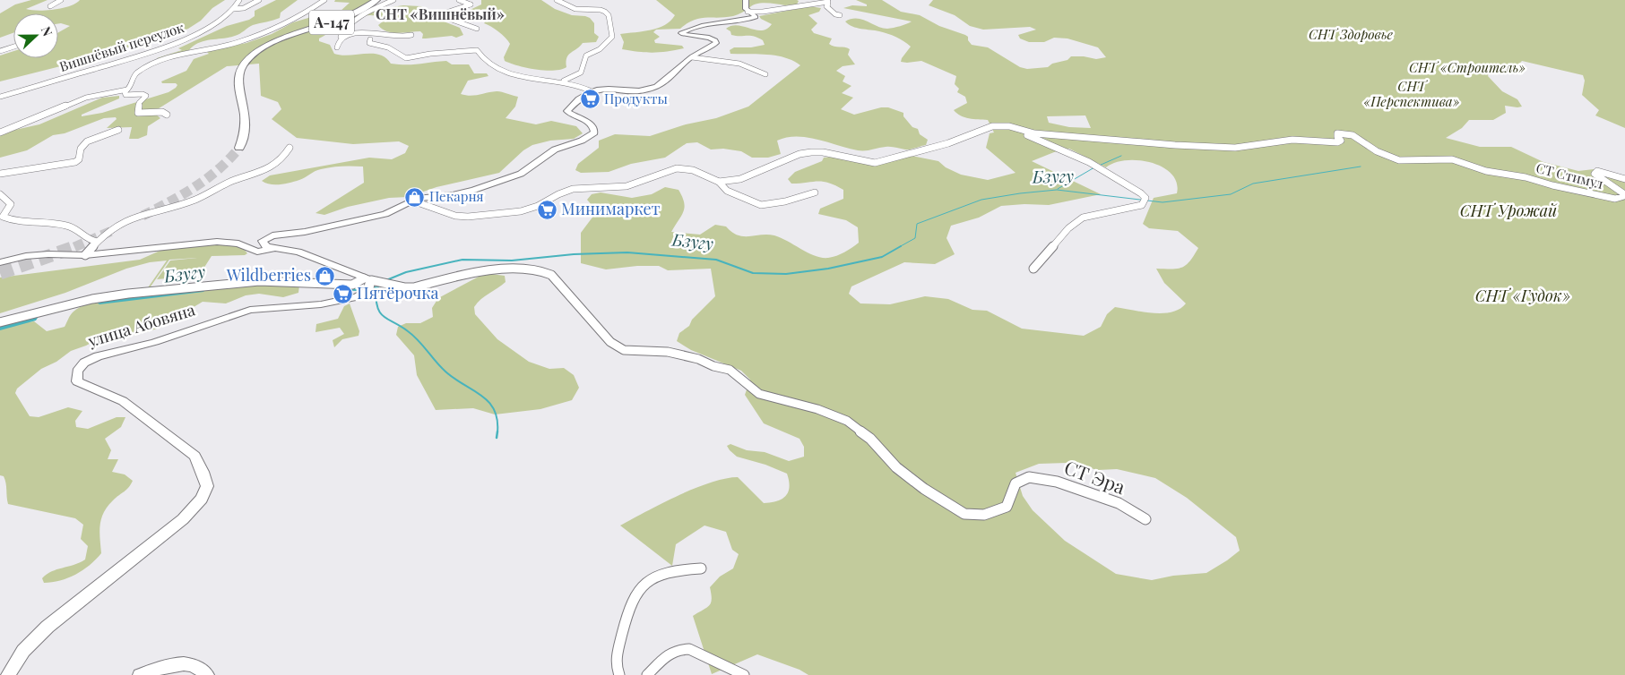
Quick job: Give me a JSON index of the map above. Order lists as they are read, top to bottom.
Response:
{
  "streets": {
    "highway": ["А-147"],
    "street": [
      "Вишнёвый переулок",
      "СТ Стимул",
      "улица Абовяна",
      "СТ Эра"
    ]
  },
  "crossings": [
    ["улица Абовяна", "СТ Эра"]
  ],
  "districts": ["СНТ «Вишнёвый»"],
  "water": ["Бзугу"],
  "parks": [
    "СНТ Здоровье",
    "СНТ «Строитель»",
    "СНТ «Перспектива»",
    "СНТ Урожай",
    "СНТ «Гудок»"
  ],
  "places": {
    "supermarket": ["Продукты", "Минимаркет", "Пятёрочка"],
    "shop": ["Пекарня", "Wildberries"]
  },
  "north": "right"
}
